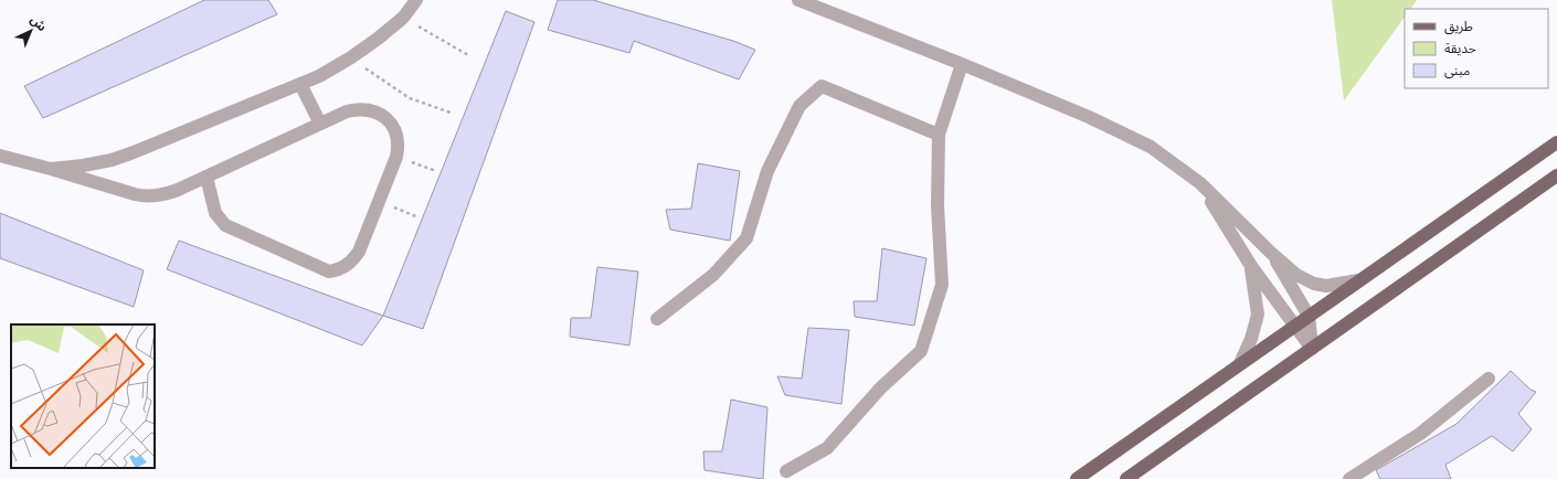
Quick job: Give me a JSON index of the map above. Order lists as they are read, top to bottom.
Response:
{
  "legend": ["طريق", "حديقة", "مبنى"],
  "north": "top right"
}
